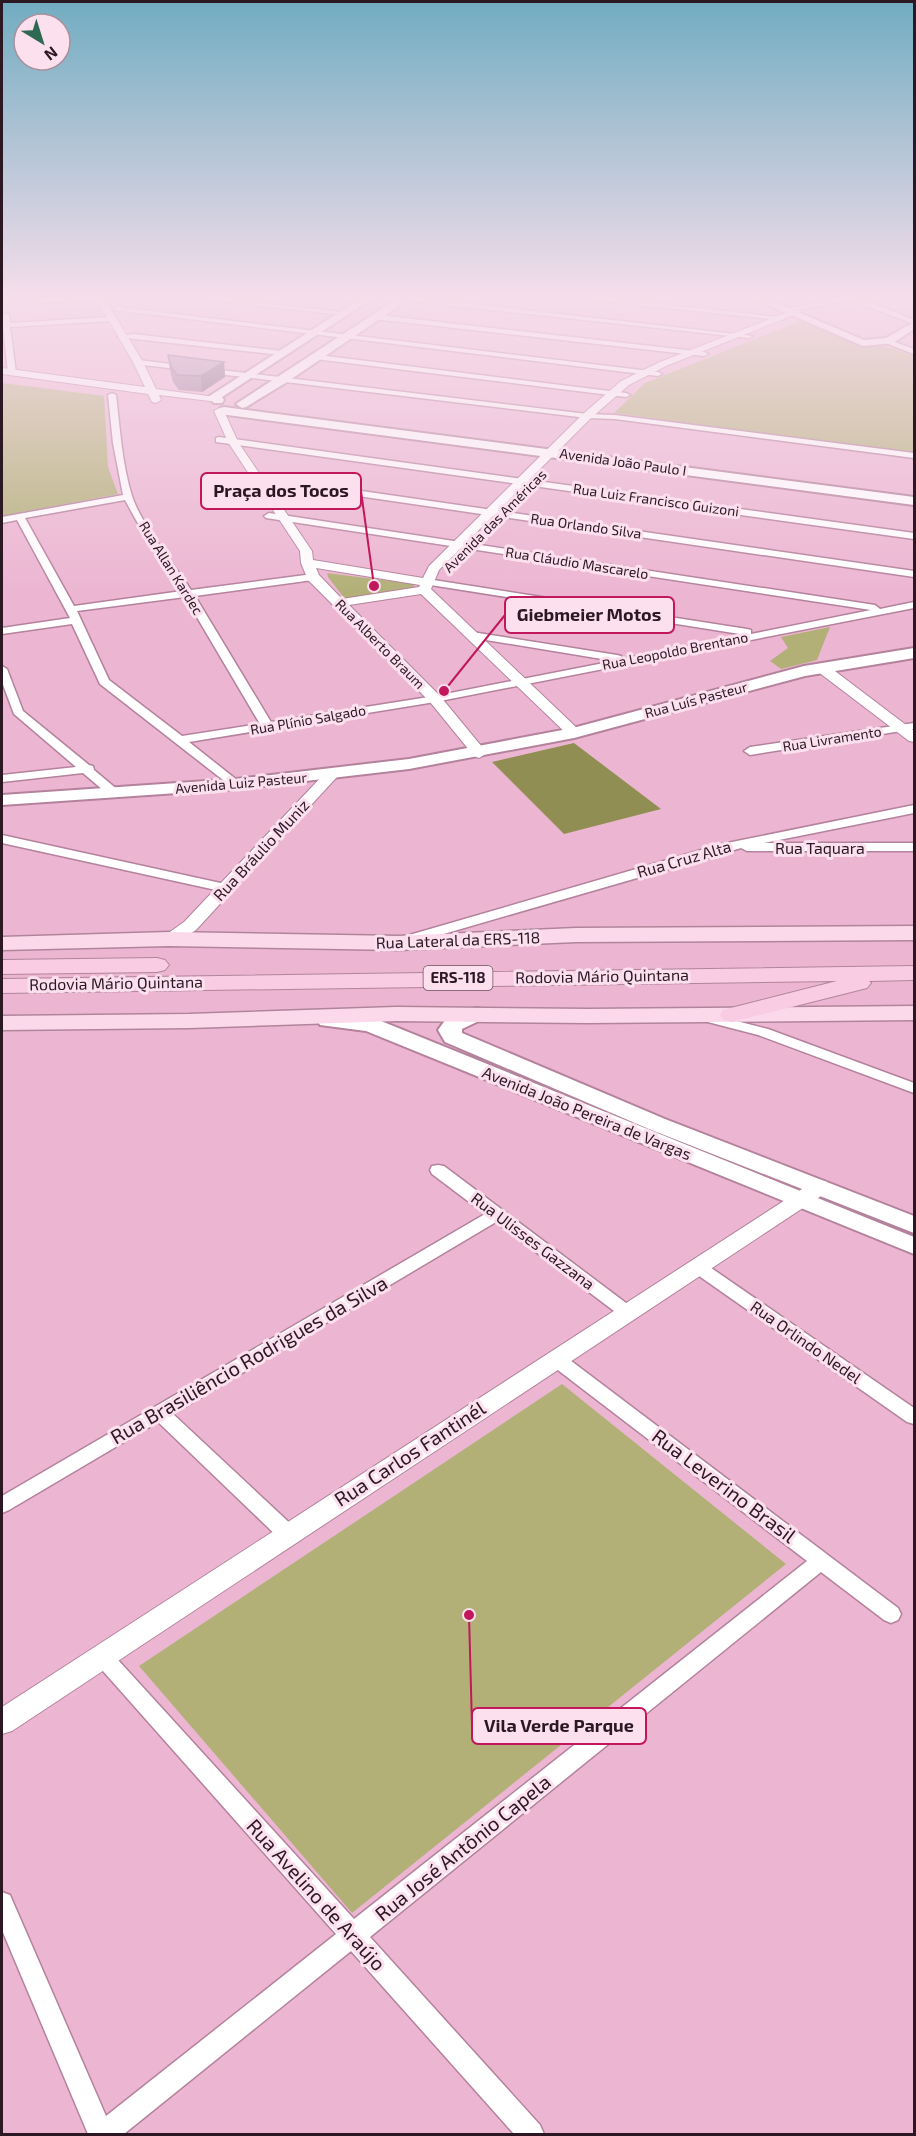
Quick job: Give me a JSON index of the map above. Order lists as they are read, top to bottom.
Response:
{
  "streets": {
    "highway": ["Rodovia Mário Quintana", "ERS-118"],
    "main road": [
      "Avenida João Paulo I",
      "Rua Luís Pasteur",
      "Avenida Luiz Pasteur",
      "Rua Lateral da ERS-118",
      "Avenida João Pereira de Vargas"
    ],
    "street": [
      "Rua Luiz Francisco Guizoni",
      "Avenida das Américas",
      "Rua Orlando Silva",
      "Rua Cláudio Mascarelo",
      "Rua Allan Kardec",
      "Rua Alberto Braum",
      "Rua Leopoldo Brentano",
      "Rua Plínio Salgado",
      "Rua Livramento",
      "Rua Taquara",
      "Rua Bráulio Muniz",
      "Rua Cruz Alta",
      "Rua Ulisses Gazzana",
      "Rua Orlindo Nedel",
      "Rua Brasiliêncio Rodrigues da Silva",
      "Rua Carlos Fantinél",
      "Rua Leverino Brasil",
      "Rua José Antônio Capela",
      "Rua Avelino de Araújo"
    ]
  },
  "crossings": [
    ["Avenida João Paulo I", "Avenida das Américas"],
    ["Avenida João Paulo I", "Rua Allan Kardec"],
    ["Avenida João Paulo I", "Rua Alberto Braum"],
    ["Rua Luiz Francisco Guizoni", "Avenida das Américas"],
    ["Rua Luiz Francisco Guizoni", "Rua Alberto Braum"],
    ["Avenida das Américas", "Rua Orlando Silva"],
    ["Avenida das Américas", "Rua Cláudio Mascarelo"],
    ["Rua Orlando Silva", "Rua Alberto Braum"],
    ["Rua Cláudio Mascarelo", "Rua Alberto Braum"],
    ["Rua Cláudio Mascarelo", "Rua Leopoldo Brentano"],
    ["Rua Allan Kardec", "Rua Plínio Salgado"],
    ["Rua Alberto Braum", "Rua Leopoldo Brentano"],
    ["Rua Alberto Braum", "Rua Luís Pasteur"],
    ["Rua Alberto Braum", "Rua Plínio Salgado"],
    ["Rua Alberto Braum", "Avenida Luiz Pasteur"],
    ["Rua Leopoldo Brentano", "Rua Plínio Salgado"],
    ["Rua Luís Pasteur", "Avenida Luiz Pasteur"],
    ["Avenida Luiz Pasteur", "Rua Bráulio Muniz"],
    ["Rua Taquara", "Rua Cruz Alta"],
    ["Rua Bráulio Muniz", "Rua Lateral da ERS-118"],
    ["Rua Cruz Alta", "Rua Lateral da ERS-118"],
    ["Avenida João Pereira de Vargas", "Rua Carlos Fantinél"],
    ["Rua Ulisses Gazzana", "Rua Brasiliêncio Rodrigues da Silva"],
    ["Rua Ulisses Gazzana", "Rua Carlos Fantinél"],
    ["Rua Orlindo Nedel", "Rua Carlos Fantinél"],
    ["Rua Carlos Fantinél", "Rua Leverino Brasil"],
    ["Rua Carlos Fantinél", "Rua Avelino de Araújo"],
    ["Rua Leverino Brasil", "Rua José Antônio Capela"],
    ["Rua José Antônio Capela", "Rua Avelino de Araújo"]
  ],
  "places": ["Praça dos Tocos", "Giebmeier Motos", "Vila Verde Parque"],
  "north": "bottom right"
}
